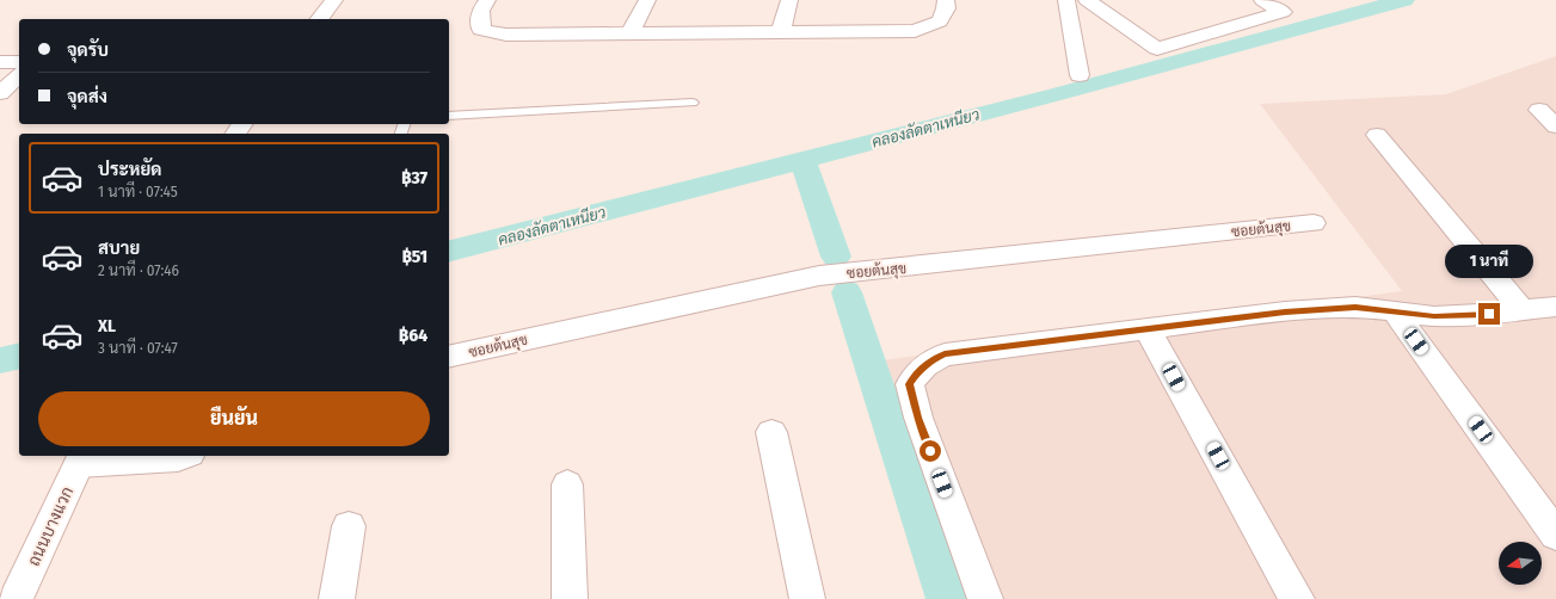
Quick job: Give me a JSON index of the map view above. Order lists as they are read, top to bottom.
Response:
{
  "streets": {
    "street": ["ซอยต้นสุข", "ถนนบางแวก"]
  },
  "water": ["คลองลัดตาเหนียว"],
  "north": "left",
  "page": {
    "banner": ["จุดรับ", "จุดส่ง"],
    "list": [
      {
        "name": "ประหยัด",
        "note": "1 นาที · 07:45",
        "value": "฿37"
      },
      {
        "name": "สบาย",
        "note": "2 นาที · 07:46",
        "value": "฿51"
      },
      {
        "name": "XL",
        "note": "3 นาที · 07:47",
        "value": "฿64"
      }
    ],
    "bubble": "1 นาที",
    "buttons": "ยืนยัน"
  }
}
